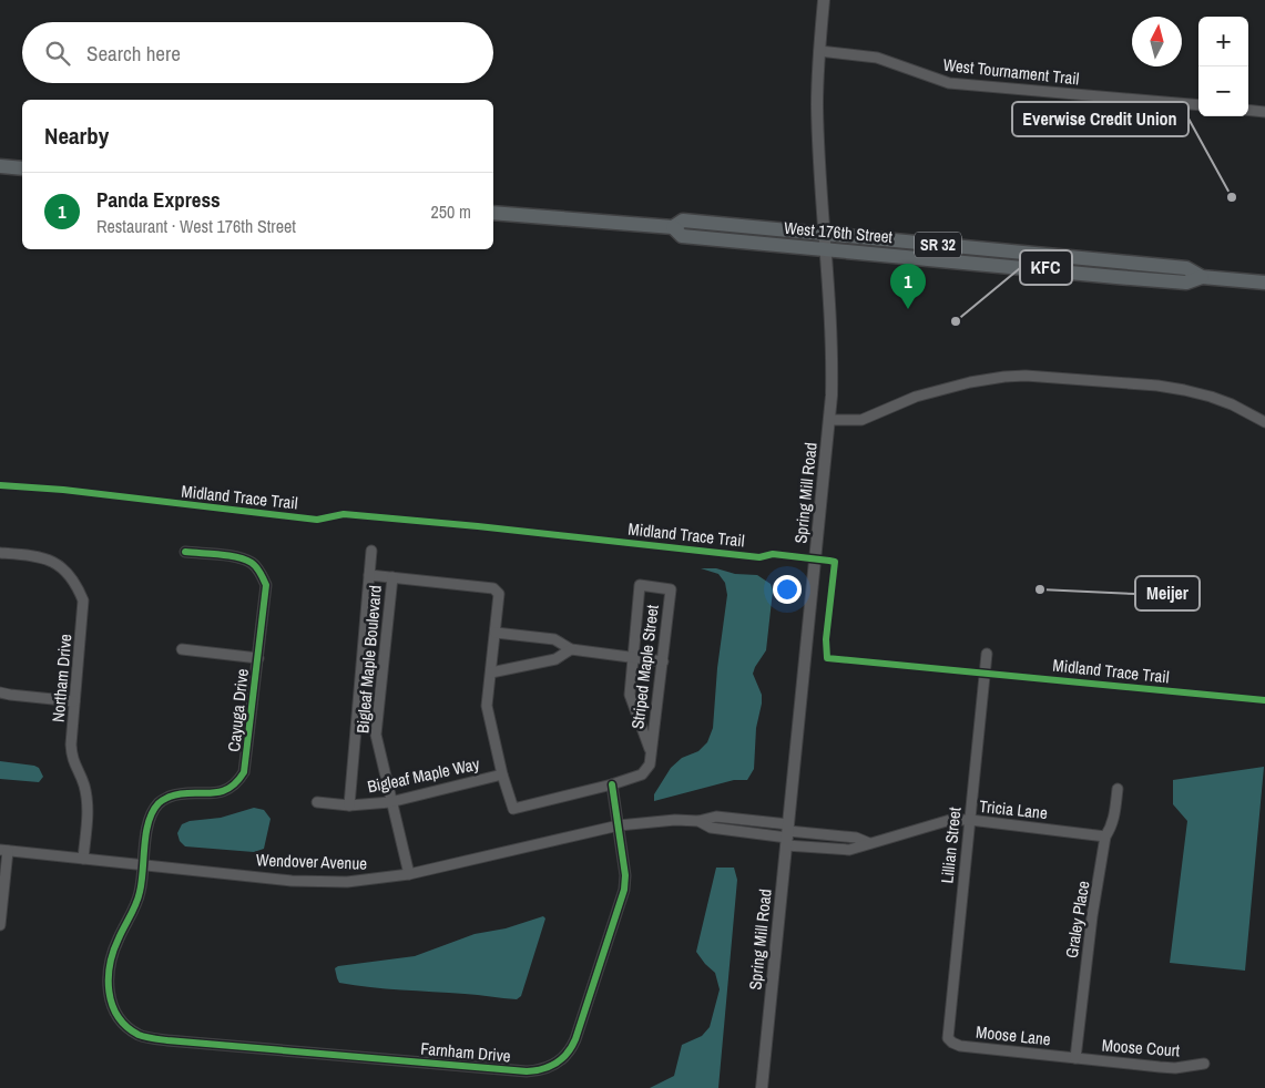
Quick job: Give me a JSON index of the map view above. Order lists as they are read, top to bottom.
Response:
{
  "streets": {
    "main road": ["West 176th Street", "SR 32"],
    "street": [
      "West Tournament Trail",
      "Spring Mill Road",
      "Bigleaf Maple Boulevard",
      "Striped Maple Street",
      "Northam Drive",
      "Cayuga Drive",
      "Bigleaf Maple Way",
      "Tricia Lane",
      "Lillian Street",
      "Wendover Avenue",
      "Graley Place",
      "Moose Lane",
      "Moose Court",
      "Farnham Drive"
    ],
    "cycle path": ["Midland Trace Trail"]
  },
  "crossings": [
    ["West Tournament Trail", "Spring Mill Road"],
    ["West 176th Street", "Spring Mill Road"],
    ["Spring Mill Road", "Tricia Lane"],
    ["Spring Mill Road", "Wendover Avenue"],
    ["Bigleaf Maple Boulevard", "Bigleaf Maple Way"],
    ["Bigleaf Maple Boulevard", "Wendover Avenue"],
    ["Northam Drive", "Wendover Avenue"],
    ["Cayuga Drive", "Wendover Avenue"],
    ["Cayuga Drive", "Farnham Drive"],
    ["Tricia Lane", "Lillian Street"],
    ["Tricia Lane", "Wendover Avenue"],
    ["Tricia Lane", "Graley Place"],
    ["Lillian Street", "Moose Lane"],
    ["Wendover Avenue", "Farnham Drive"],
    ["Graley Place", "Moose Lane"],
    ["Graley Place", "Moose Court"],
    ["Moose Lane", "Moose Court"]
  ],
  "places": ["Everwise Credit Union", "KFC", "Meijer"],
  "north": "top",
  "page": {
    "map_buttons": ["+", "−"],
    "search": "Search here",
    "heading": "Nearby",
    "list": [
      {
        "mark": "1",
        "name": "Panda Express",
        "note": "Restaurant · West 176th Street",
        "value": "250 m"
      }
    ],
    "pins": "1"
  }
}
